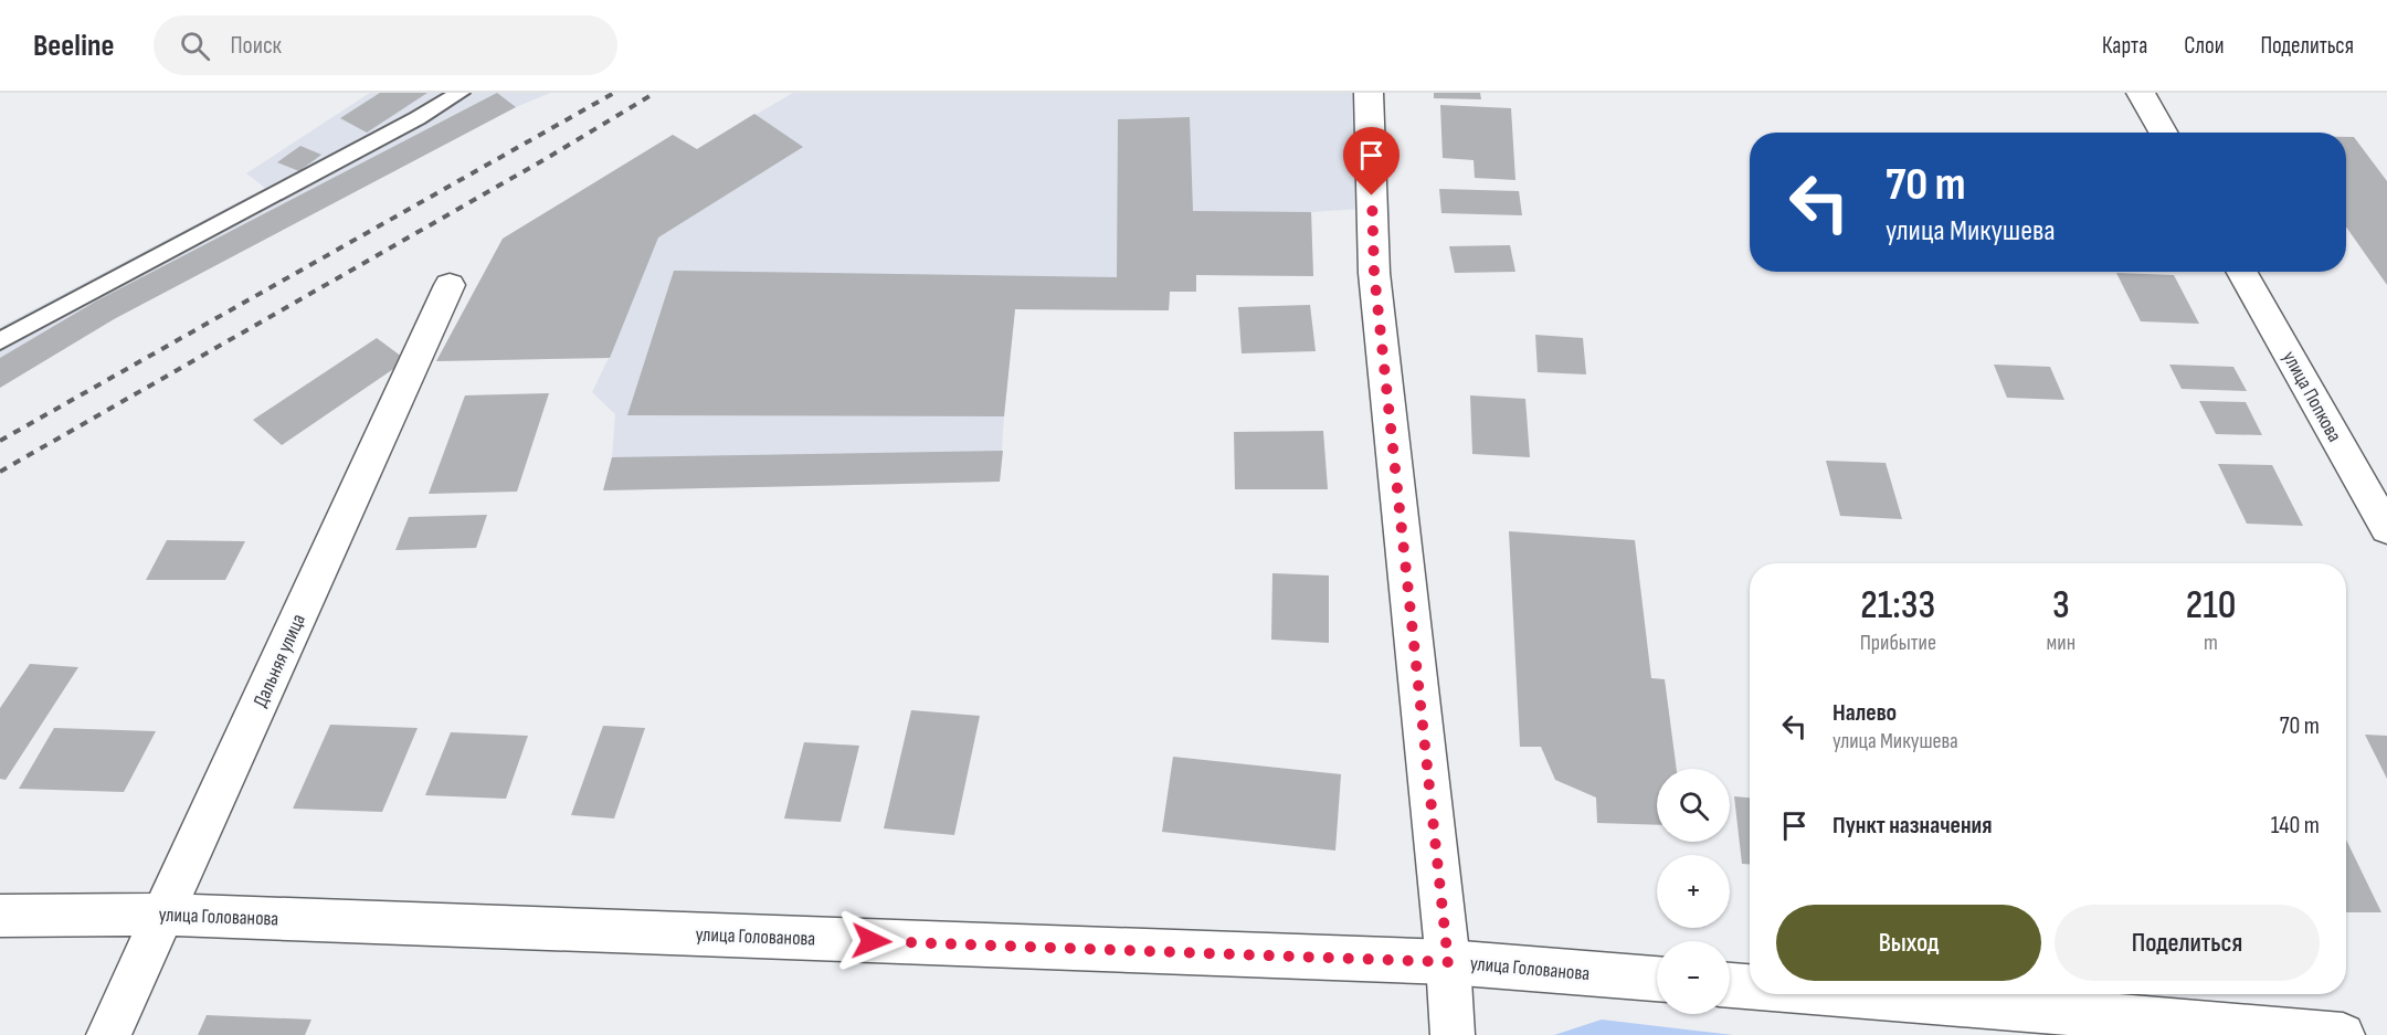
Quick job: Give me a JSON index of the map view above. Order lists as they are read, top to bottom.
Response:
{
  "streets": {
    "street": ["улица Попкова", "Дальняя улица", "улица Голованова"]
  },
  "crossings": [
    ["Дальняя улица", "улица Голованова"]
  ],
  "page": {
    "header": "Beeline",
    "search": "Поиск",
    "nav": ["Карта", "Слои", "Поделиться"],
    "turn": ["70 m", "улица Микушева"],
    "eta": [
      "21:33",
      "Прибытие",
      "3",
      "мин",
      "210",
      "m"
    ],
    "list": [
      {
        "name": "Налево",
        "note": "улица Микушева",
        "value": "70 m"
      },
      {
        "name": "Пункт назначения",
        "value": "140 m"
      }
    ],
    "map_buttons": ["+", "−"],
    "buttons": ["Выход", "Поделиться"]
  }
}
